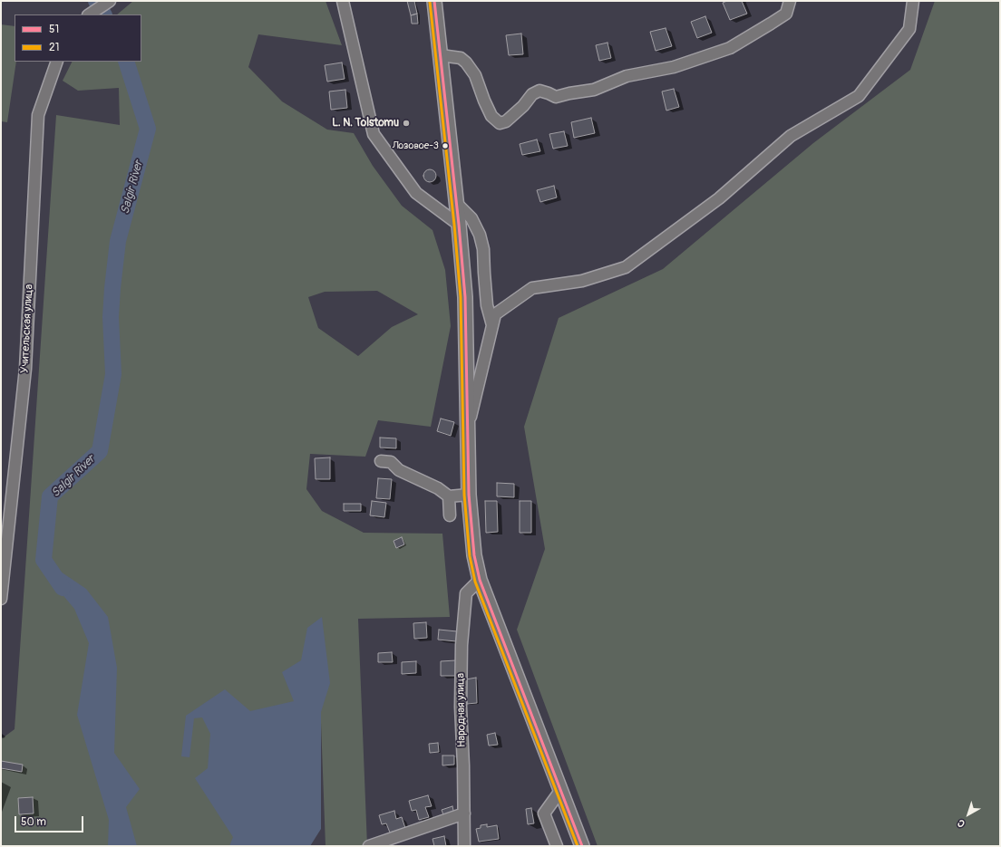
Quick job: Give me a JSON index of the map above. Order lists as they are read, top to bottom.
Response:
{
  "streets": {
    "street": ["Учительская улица", "Народная улица"]
  },
  "water": ["Salgir River"],
  "places": ["L. N. Tolstomu", "Лозовое-3"],
  "lines": ["transit line 51", "transit line 21"],
  "legend": ["51", "21"],
  "scale_bar": "50 m",
  "north": "bottom left"
}
